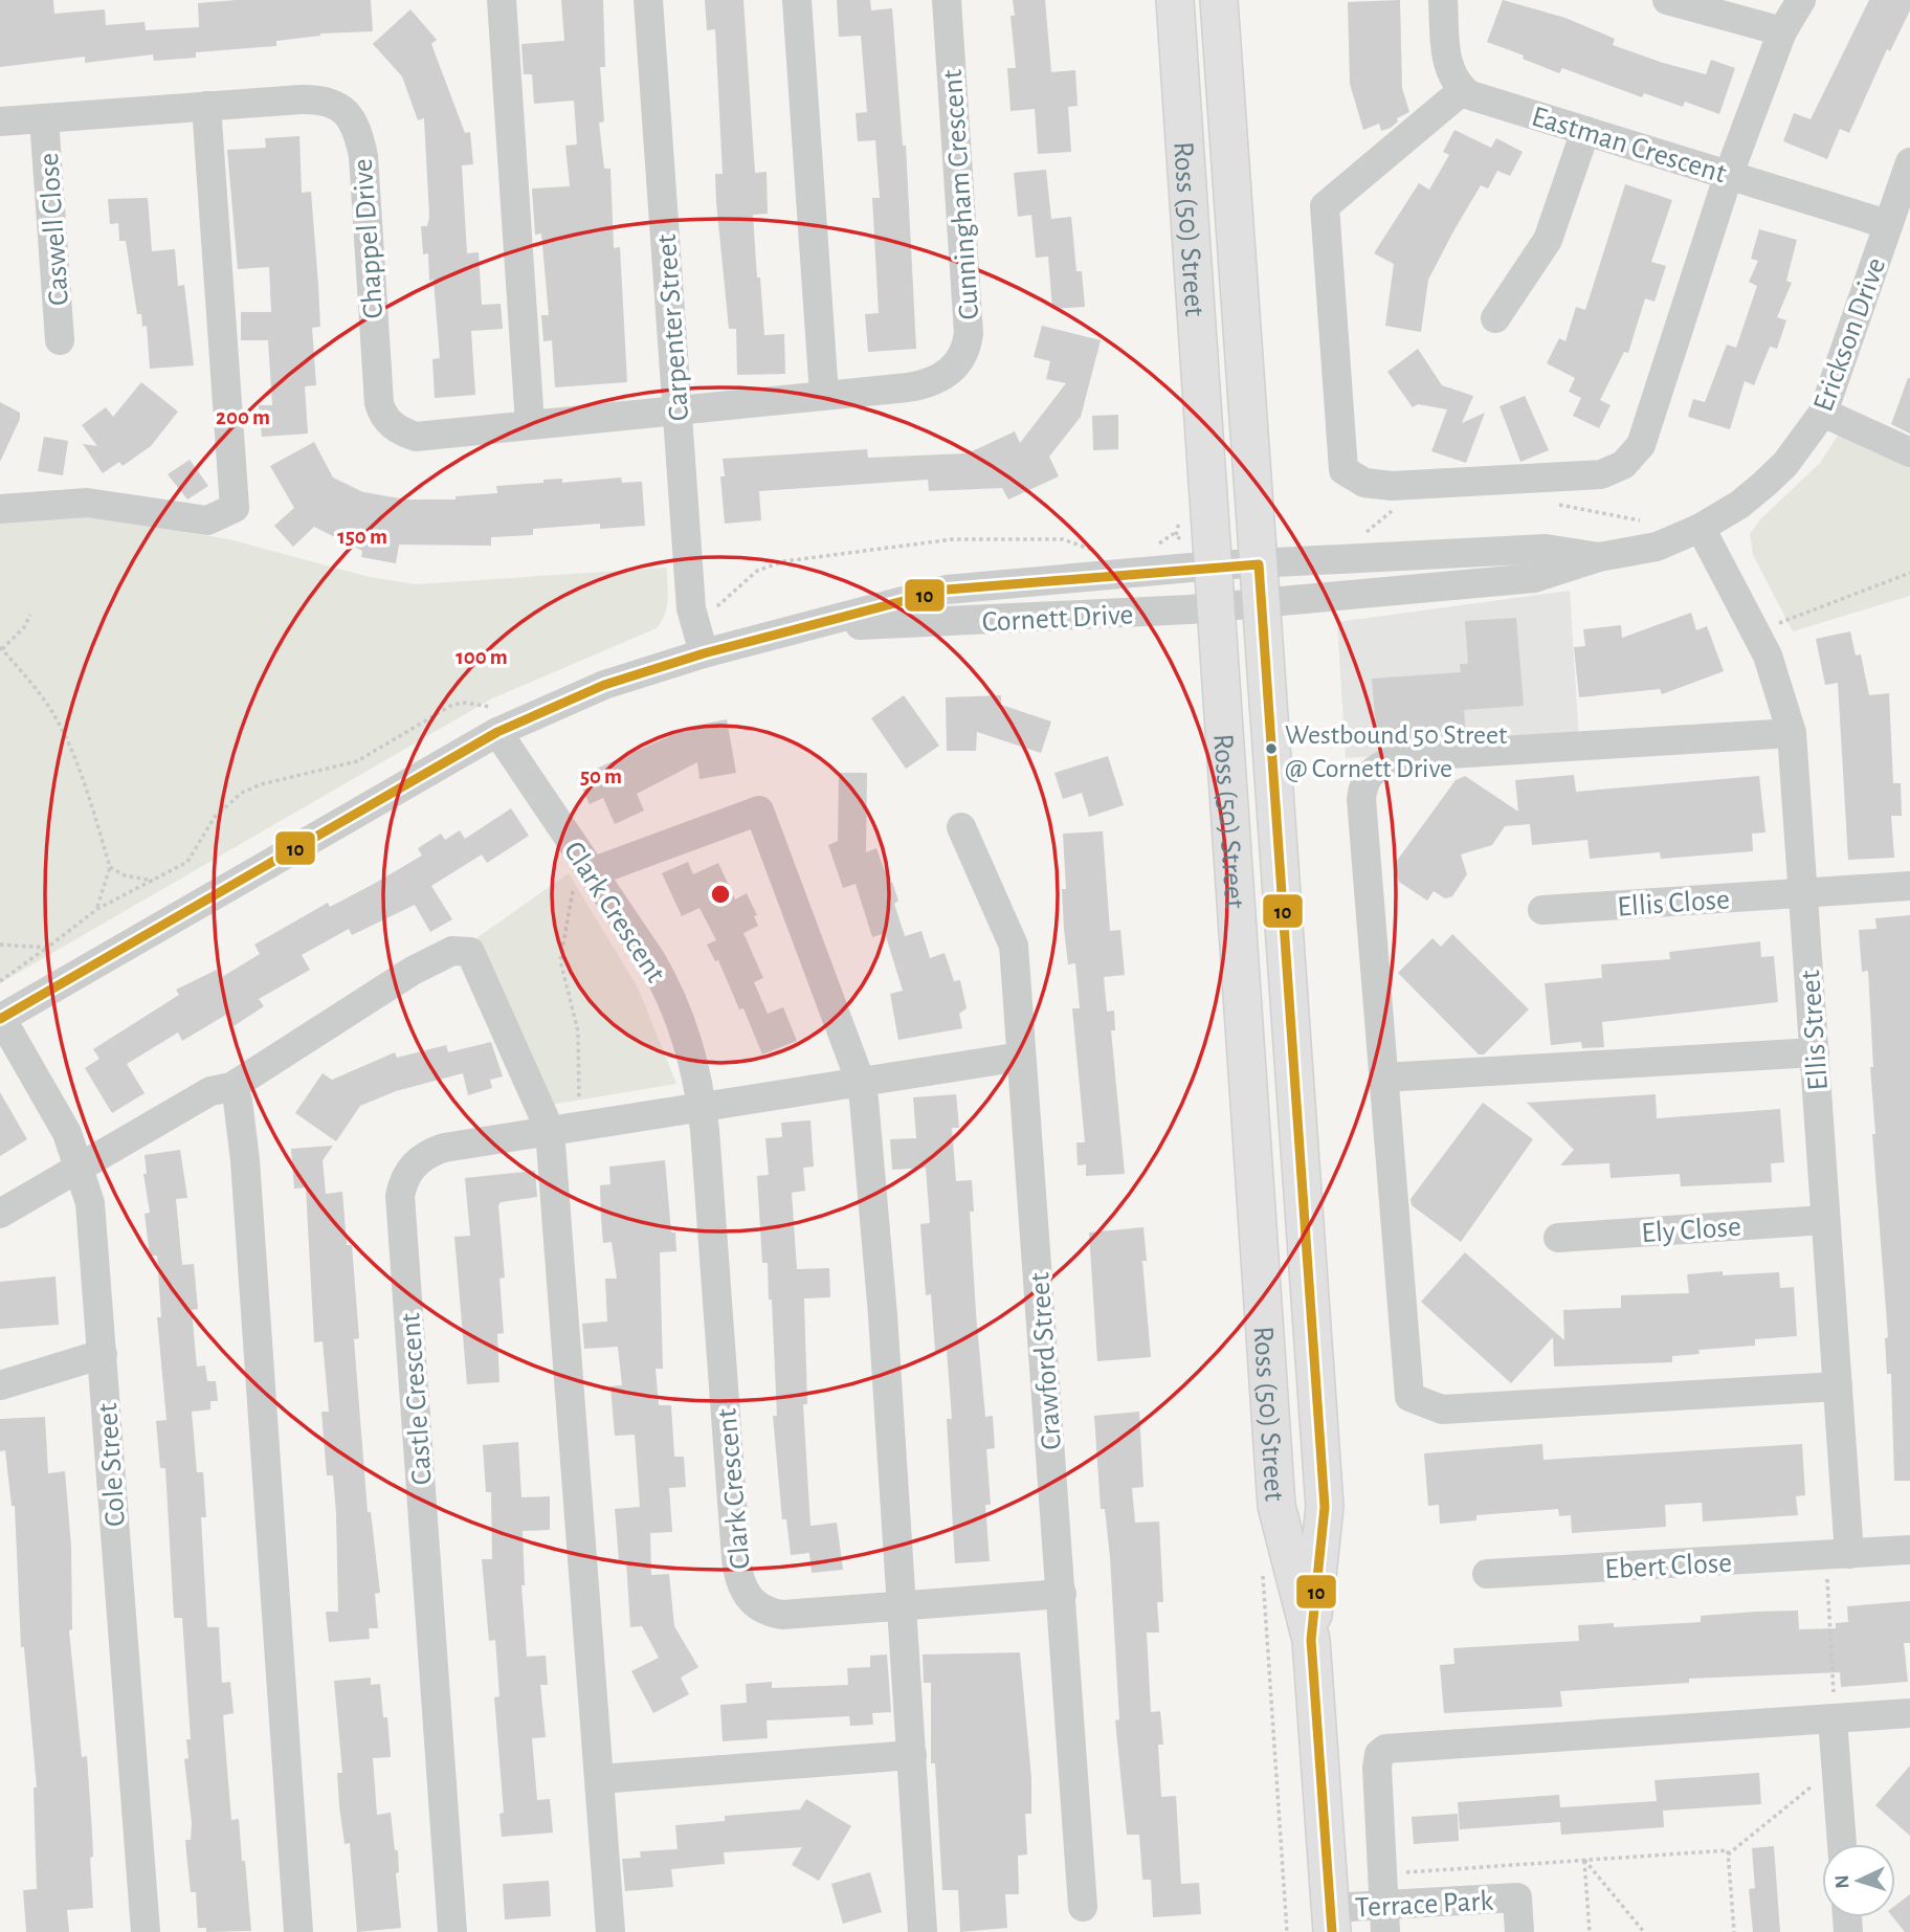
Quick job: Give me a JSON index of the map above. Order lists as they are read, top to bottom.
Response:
{
  "streets": {
    "main road": ["Ross (50) Street"],
    "street": [
      "Eastman Crescent",
      "Cunningham Crescent",
      "Caswell Close",
      "Chappel Drive",
      "Carpenter Street",
      "Erickson Drive",
      "Cornett Drive",
      "Ellis Close",
      "Clark Crescent",
      "Ellis Street",
      "Ely Close",
      "Crawford Street",
      "Castle Crescent",
      "Cole Street",
      "Ebert Close",
      "Terrace Park"
    ]
  },
  "crossings": [
    ["Eastman Crescent", "Erickson Drive"],
    ["Cunningham Crescent", "Chappel Drive"],
    ["Cunningham Crescent", "Carpenter Street"],
    ["Caswell Close", "Chappel Drive"],
    ["Ross (50) Street", "Erickson Drive"],
    ["Ross (50) Street", "Cornett Drive"],
    ["Ross (50) Street", "Terrace Park"],
    ["Chappel Drive", "Carpenter Street"],
    ["Carpenter Street", "Cornett Drive"],
    ["Erickson Drive", "Cornett Drive"],
    ["Erickson Drive", "Ellis Street"],
    ["Cornett Drive", "Clark Crescent"],
    ["Cornett Drive", "Cole Street"],
    ["Ellis Close", "Ellis Street"],
    ["Clark Crescent", "Crawford Street"],
    ["Clark Crescent", "Castle Crescent"],
    ["Ellis Street", "Ely Close"],
    ["Ellis Street", "Ebert Close"]
  ],
  "places": ["Westbound 50 Street @ Cornett Drive"],
  "lines": ["transit line 10"],
  "north": "left",
  "rings": [
    "200 m",
    "150 m",
    "100 m",
    "50 m"
  ]
}
